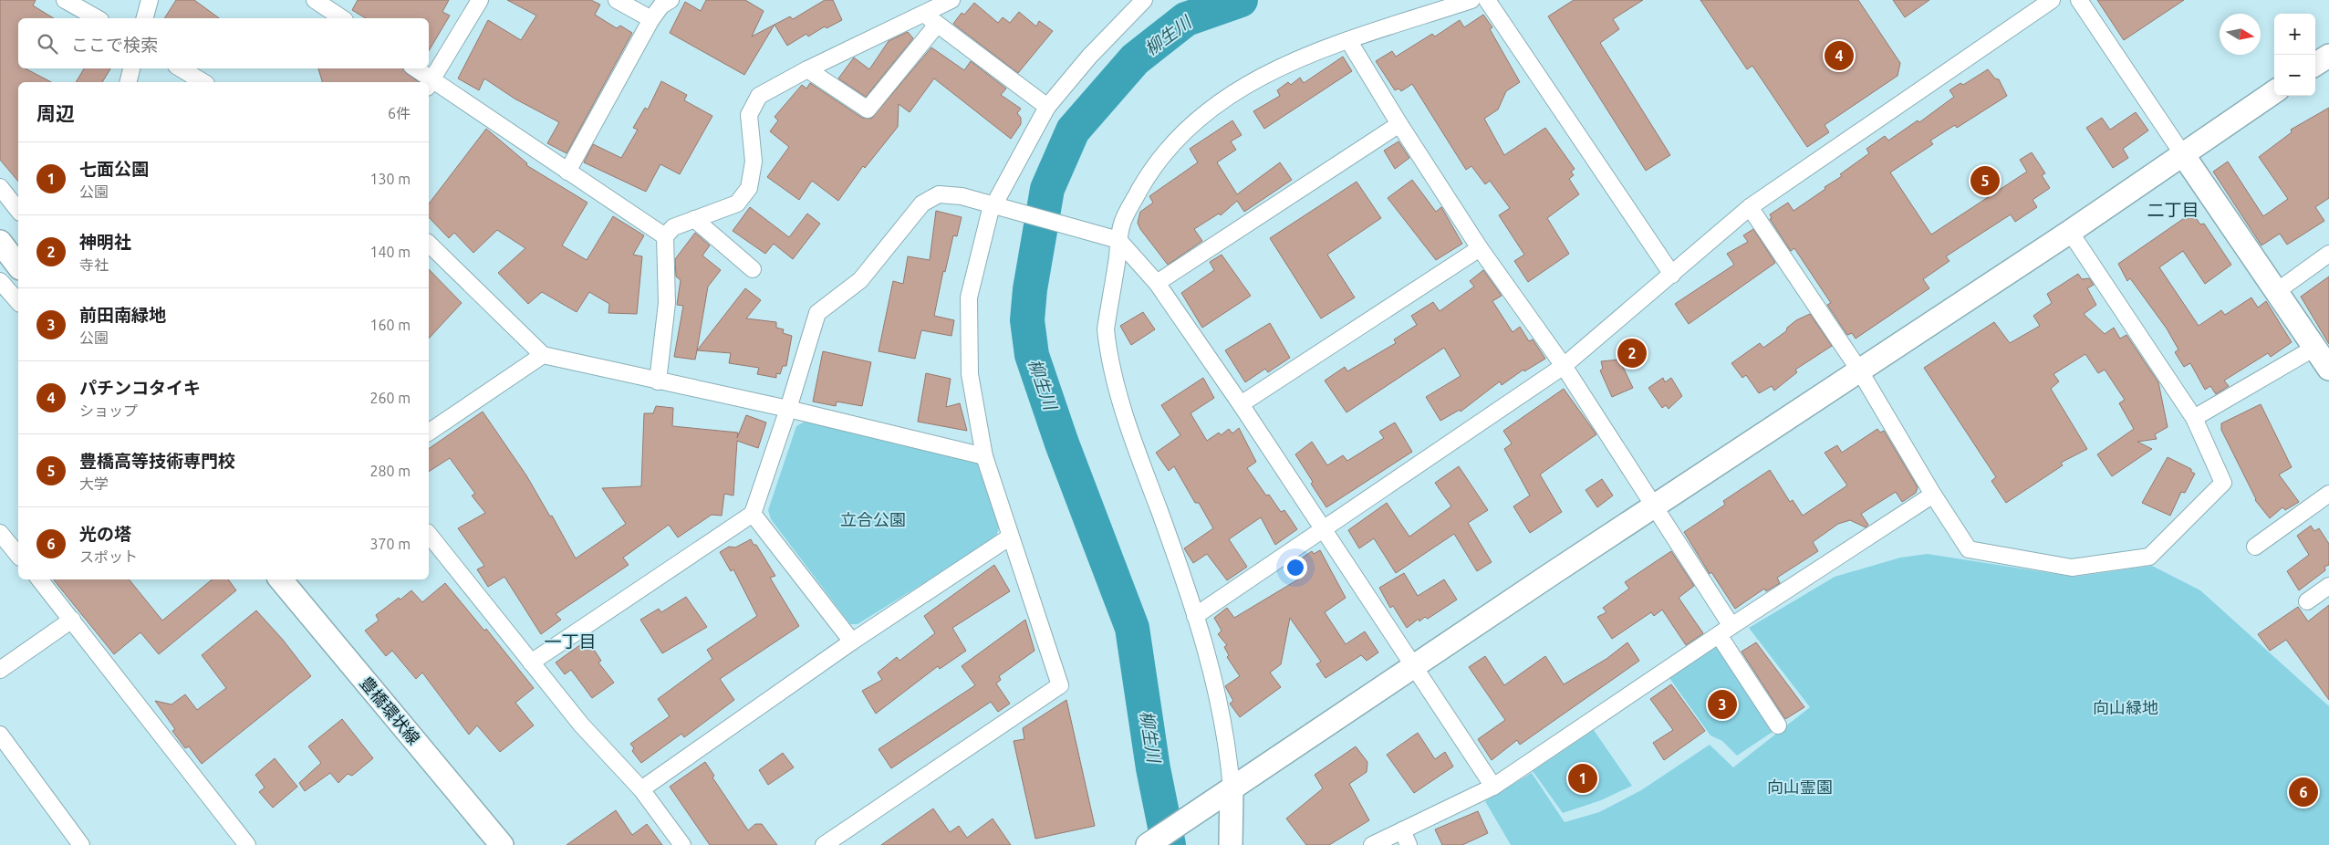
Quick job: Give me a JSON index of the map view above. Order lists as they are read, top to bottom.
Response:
{
  "streets": {
    "street": ["豊橋環状線"]
  },
  "districts": ["二丁目", "一丁目"],
  "water": ["柳生川"],
  "parks": ["立合公園", "向山緑地", "向山霊園"],
  "north": "right",
  "page": {
    "map_buttons": ["+", "−"],
    "search": "ここで検索",
    "pins": [
      "4",
      "5",
      "2",
      "3",
      "1",
      "6"
    ],
    "heading": ["周辺", "6件"],
    "list": [
      {
        "mark": "1",
        "name": "七面公園",
        "note": "公園",
        "value": "130 m"
      },
      {
        "mark": "2",
        "name": "神明社",
        "note": "寺社",
        "value": "140 m"
      },
      {
        "mark": "3",
        "name": "前田南緑地",
        "note": "公園",
        "value": "160 m"
      },
      {
        "mark": "4",
        "name": "パチンコタイキ",
        "note": "ショップ",
        "value": "260 m"
      },
      {
        "mark": "5",
        "name": "豊橋高等技術専門校",
        "note": "大学",
        "value": "280 m"
      },
      {
        "mark": "6",
        "name": "光の塔",
        "note": "スポット",
        "value": "370 m"
      }
    ]
  }
}
